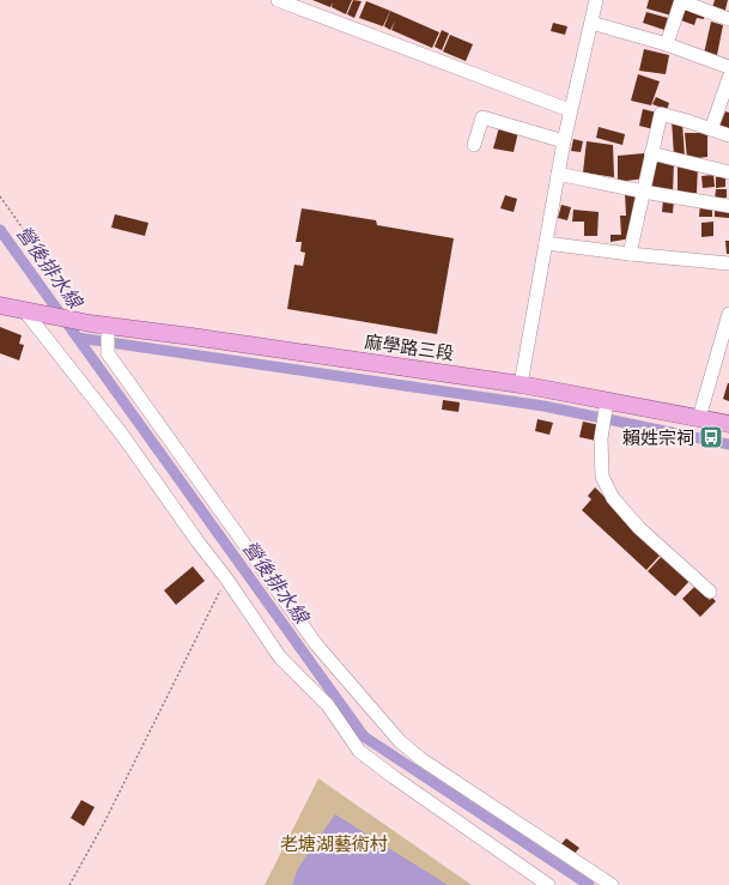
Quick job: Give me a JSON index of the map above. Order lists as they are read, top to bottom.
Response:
{
  "streets": {
    "main road": ["麻學路三段"]
  },
  "water": ["營後排水線"],
  "parks": ["老塘湖藝術村"],
  "places": {
    "bus stop": ["賴姓宗祠"]
  }
}
